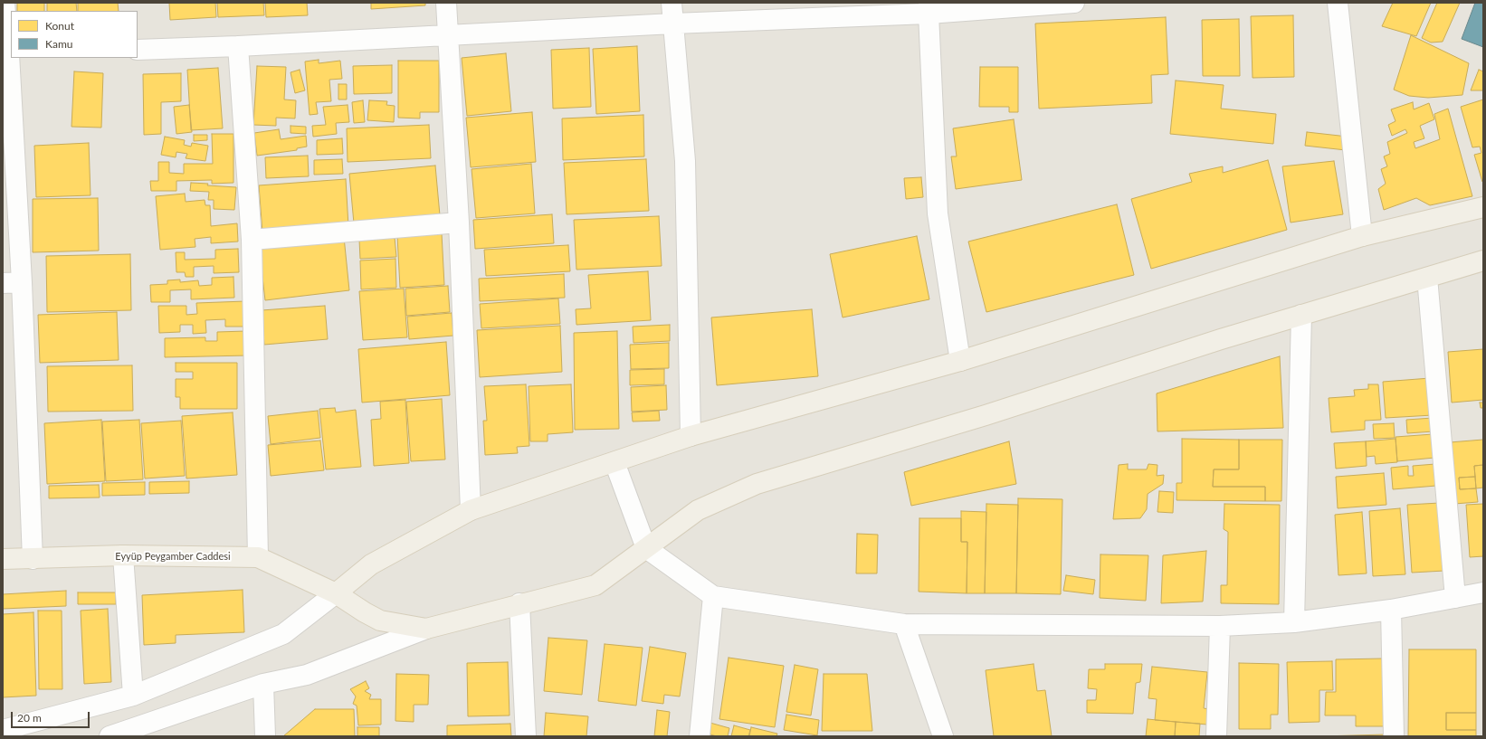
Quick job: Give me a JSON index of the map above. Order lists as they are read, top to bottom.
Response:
{
  "streets": {
    "main road": ["Eyyüp Peygamber Caddesi"]
  },
  "legend": ["Konut", "Kamu"],
  "scale_bar": "20 m"
}
